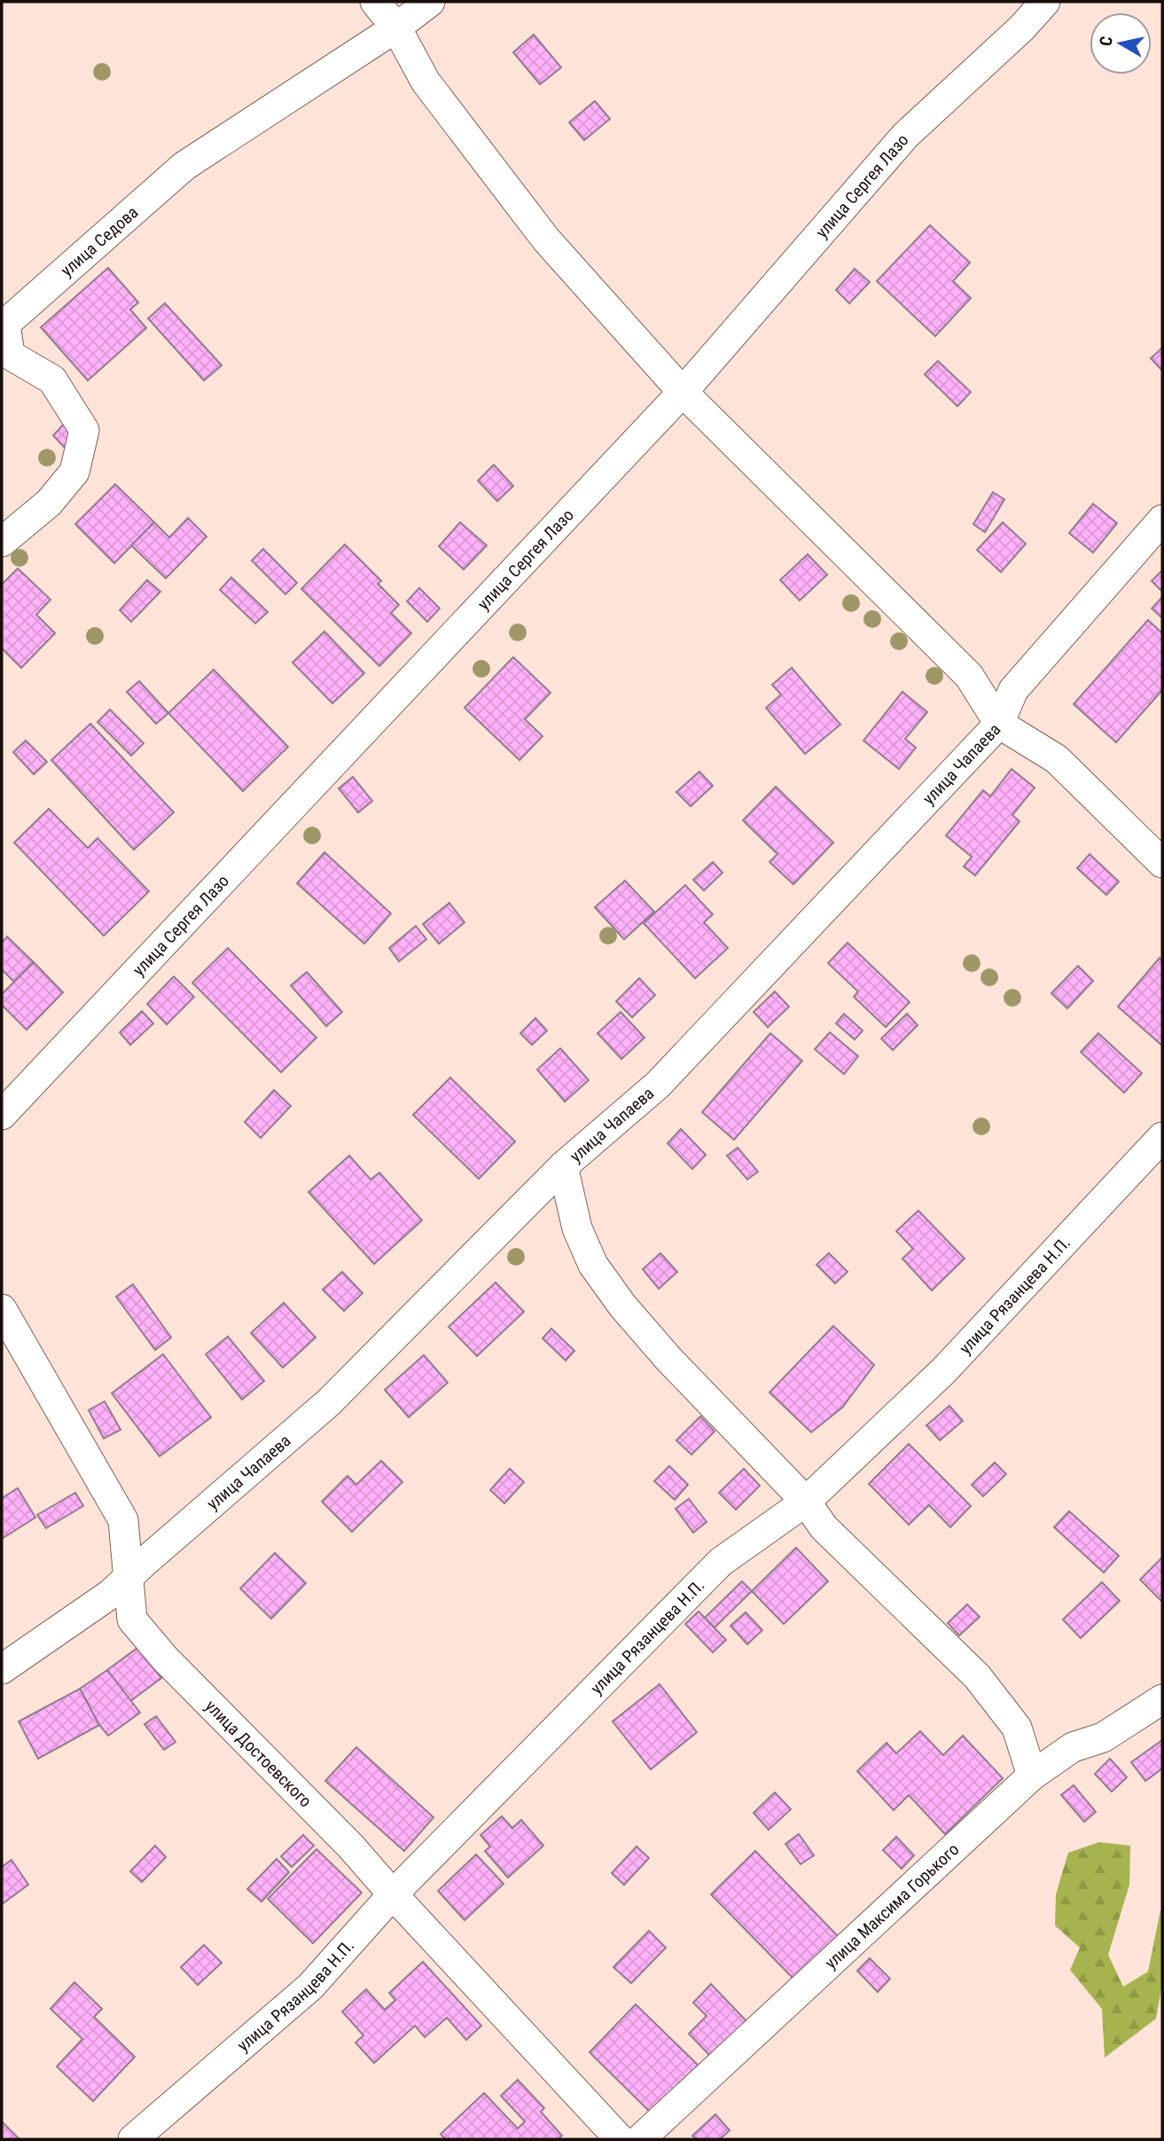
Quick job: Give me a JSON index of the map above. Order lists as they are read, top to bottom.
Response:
{
  "streets": {
    "street": [
      "улица Сергея Лазо",
      "улица Седова",
      "улица Чапаева",
      "улица Рязанцева Н.П.",
      "улица Достоевского",
      "улица Максима Горького"
    ]
  },
  "crossings": [
    ["улица Чапаева", "улица Достоевского"],
    ["улица Рязанцева Н.П.", "улица Достоевского"]
  ],
  "north": "left"
}
